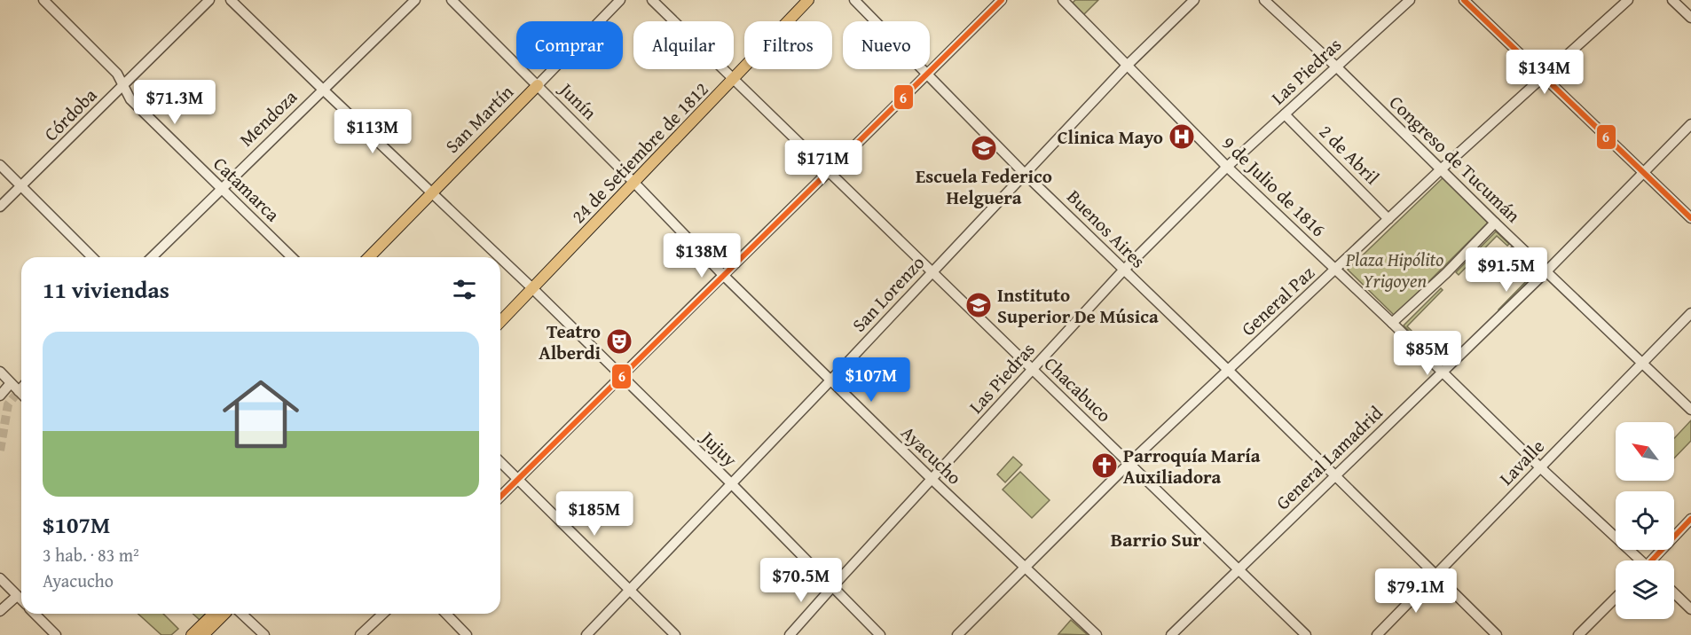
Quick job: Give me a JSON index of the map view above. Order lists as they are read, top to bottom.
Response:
{
  "streets": {
    "main road": ["San Martín", "24 de Setiembre de 1812"],
    "street": [
      "Las Piedras",
      "Junín",
      "Córdoba",
      "Mendoza",
      "2 de Abril",
      "Congreso de Tucumán",
      "9 de Julio de 1816",
      "Catamarca",
      "Buenos Aires",
      "San Lorenzo",
      "General Paz",
      "Chacabuco",
      "Jujuy",
      "Ayacucho",
      "General Lamadrid",
      "Lavalle"
    ]
  },
  "crossings": [
    ["Las Piedras", "2 de Abril"],
    ["Las Piedras", "Congreso de Tucumán"],
    ["Las Piedras", "9 de Julio de 1816"],
    ["Las Piedras", "Buenos Aires"],
    ["Las Piedras", "Chacabuco"],
    ["Las Piedras", "Jujuy"],
    ["Las Piedras", "Ayacucho"],
    ["Junín", "San Martín"],
    ["Junín", "24 de Setiembre de 1812"],
    ["Junín", "Ayacucho"],
    ["Córdoba", "Catamarca"],
    ["Mendoza", "Catamarca"],
    ["Mendoza", "Jujuy"],
    ["San Martín", "Jujuy"],
    ["24 de Setiembre de 1812", "Chacabuco"],
    ["24 de Setiembre de 1812", "Jujuy"],
    ["24 de Setiembre de 1812", "Ayacucho"],
    ["2 de Abril", "General Paz"],
    ["Congreso de Tucumán", "General Paz"],
    ["Congreso de Tucumán", "General Lamadrid"],
    ["Congreso de Tucumán", "Lavalle"],
    ["9 de Julio de 1816", "San Lorenzo"],
    ["9 de Julio de 1816", "General Paz"],
    ["9 de Julio de 1816", "General Lamadrid"],
    ["9 de Julio de 1816", "Lavalle"],
    ["Buenos Aires", "San Lorenzo"],
    ["Buenos Aires", "General Paz"],
    ["Buenos Aires", "General Lamadrid"],
    ["Buenos Aires", "Lavalle"],
    ["San Lorenzo", "Chacabuco"],
    ["San Lorenzo", "Jujuy"],
    ["San Lorenzo", "Ayacucho"],
    ["General Paz", "Chacabuco"],
    ["General Paz", "Ayacucho"],
    ["Chacabuco", "General Lamadrid"]
  ],
  "districts": ["Barrio Sur"],
  "parks": ["Plaza Hipólito Yrigoyen"],
  "places": {
    "hospital": ["Clinica Mayo"],
    "school or university": ["Escuela Federico Helguera", "Instituto Superior De Música"],
    "theatre": ["Teatro Alberdi"],
    "church": ["Parroquía María Auxiliadora"]
  },
  "lines": ["transit line 6"],
  "north": "top left",
  "page": {
    "chip": [
      "Comprar",
      "Alquilar",
      "Filtros",
      "Nuevo"
    ],
    "price": [
      "$134M",
      "$71.3M",
      "$113M",
      "$171M",
      "$138M",
      "$91.5M",
      "$85M",
      "$107M",
      "$185M",
      "$70.5M",
      "$79.1M"
    ],
    "heading": "11 viviendas",
    "list": [
      {
        "name": "$107M",
        "note": "3 hab. · 83 m² · Ayacucho"
      }
    ]
  }
}
